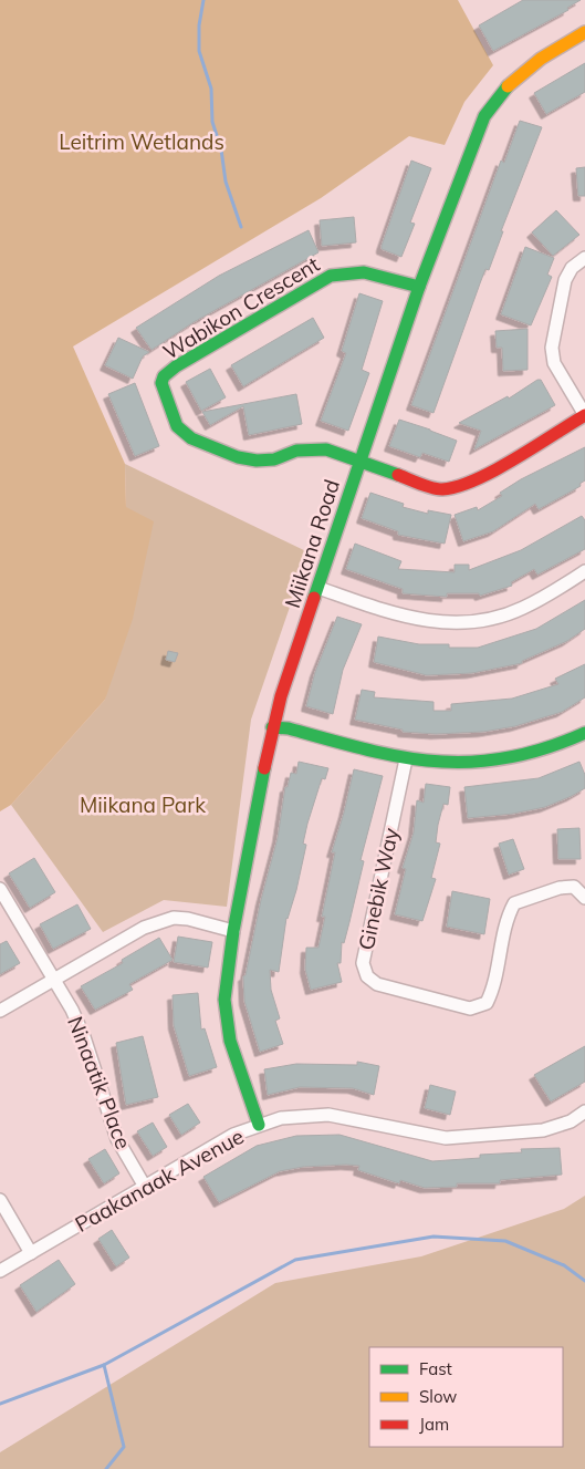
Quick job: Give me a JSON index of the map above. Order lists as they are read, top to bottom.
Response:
{
  "streets": {
    "street": [
      "Wabikon Crescent",
      "Miikana Road",
      "Ginebik Way",
      "Ninaatik Place",
      "Paakanaak Avenue"
    ]
  },
  "crossings": [
    ["Wabikon Crescent", "Miikana Road"],
    ["Miikana Road", "Paakanaak Avenue"],
    ["Ninaatik Place", "Paakanaak Avenue"]
  ],
  "parks": ["Leitrim Wetlands", "Miikana Park"],
  "legend": ["Fast", "Slow", "Jam"]
}
